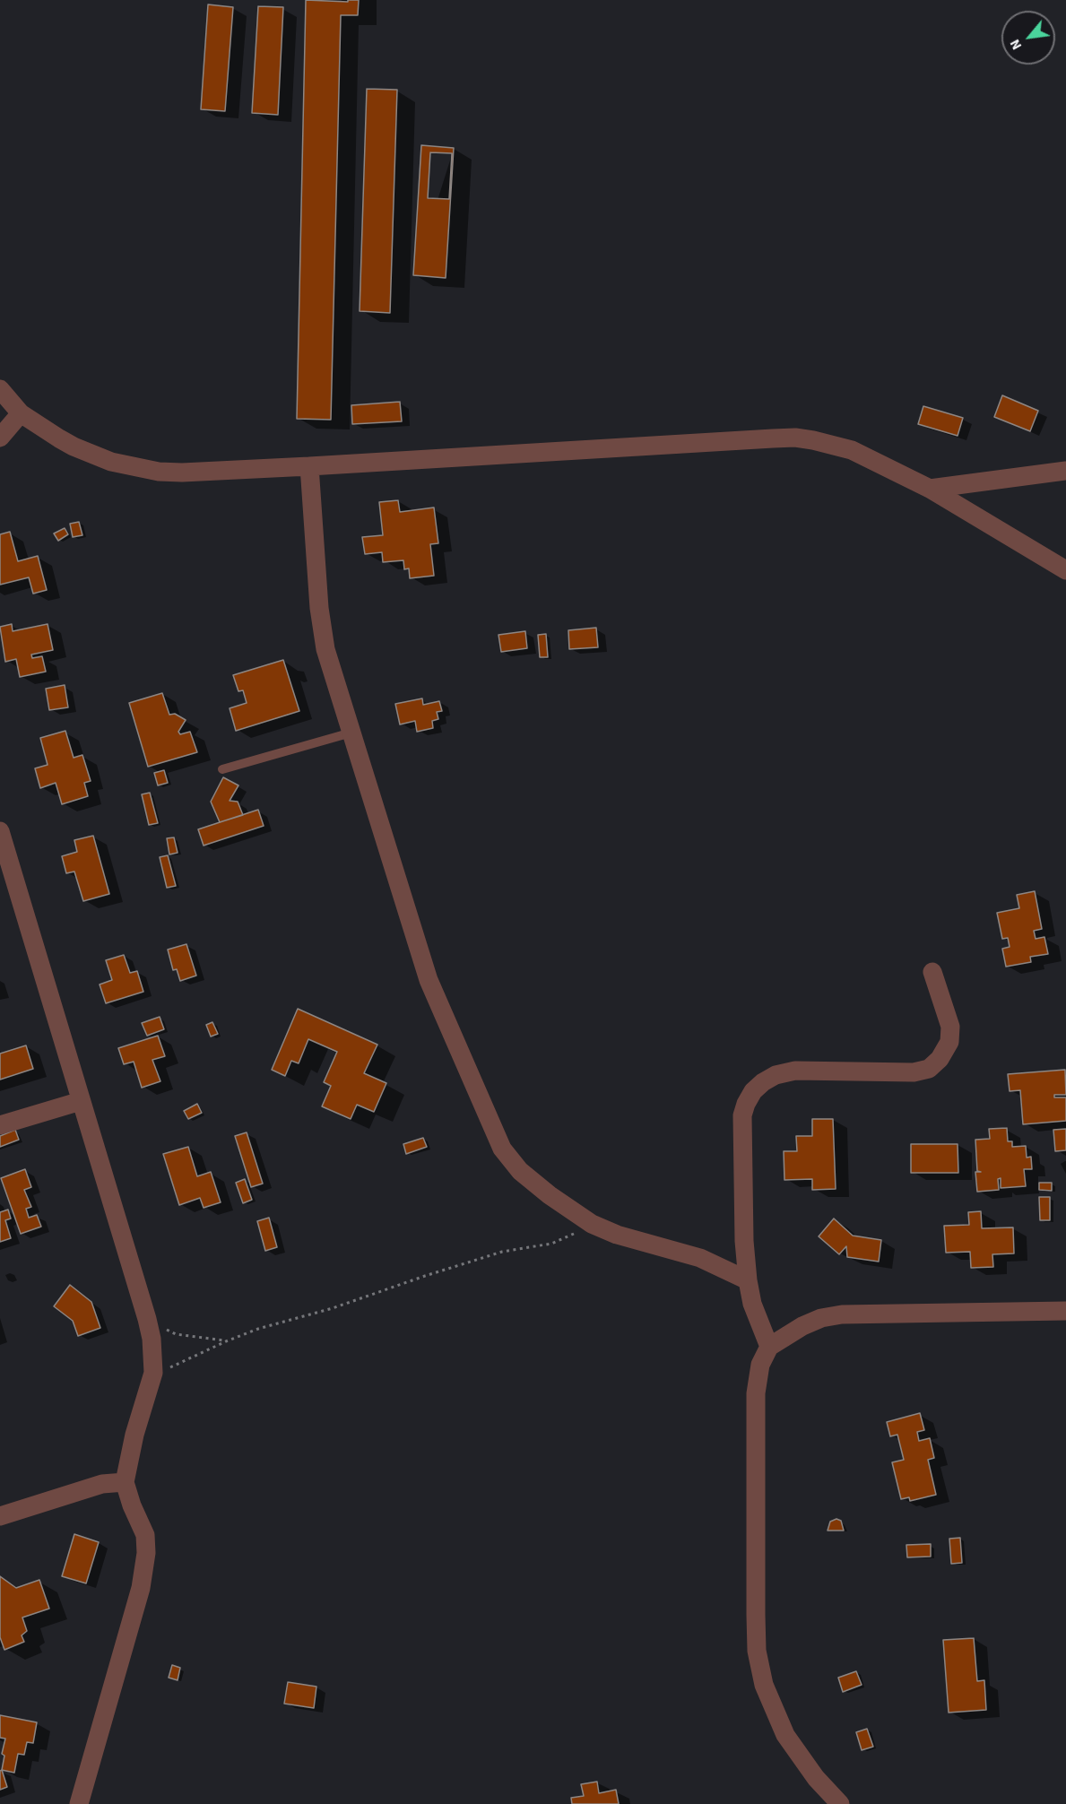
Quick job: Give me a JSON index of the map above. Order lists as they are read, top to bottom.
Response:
{
  "north": "bottom left"
}
